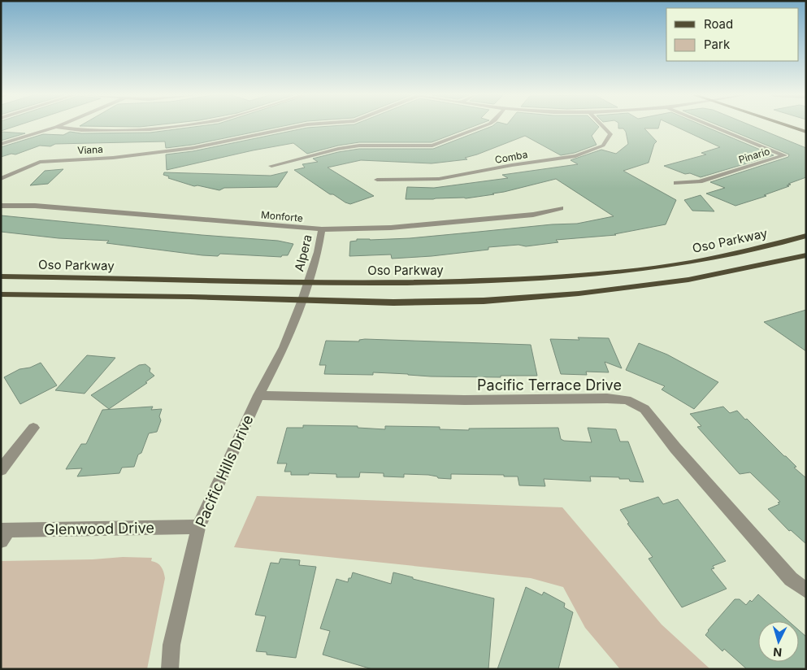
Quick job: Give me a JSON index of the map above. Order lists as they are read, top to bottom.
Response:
{
  "streets": {
    "main road": ["Oso Parkway"],
    "street": [
      "Viana",
      "Pinario",
      "Comba",
      "Monforte",
      "Alpera",
      "Pacific Terrace Drive",
      "Pacific Hills Drive",
      "Glenwood Drive"
    ]
  },
  "crossings": [
    ["Monforte", "Alpera"],
    ["Oso Parkway", "Alpera"],
    ["Oso Parkway", "Pacific Hills Drive"],
    ["Alpera", "Pacific Hills Drive"],
    ["Pacific Terrace Drive", "Pacific Hills Drive"],
    ["Pacific Hills Drive", "Glenwood Drive"]
  ],
  "legend": ["Road", "Park"],
  "north": "bottom"
}
